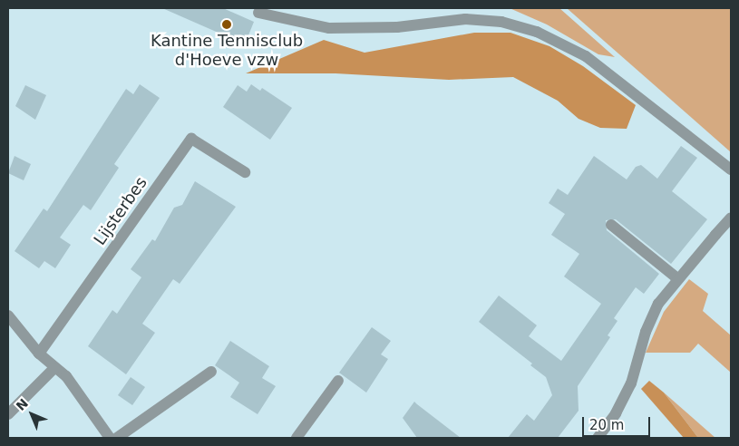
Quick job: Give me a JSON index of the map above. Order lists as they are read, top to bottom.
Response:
{
  "streets": {
    "street": ["Lijsterbes"]
  },
  "places": ["Kantine Tennisclub d'Hoeve vzw"],
  "scale_bar": "20 m",
  "north": "top left"
}
